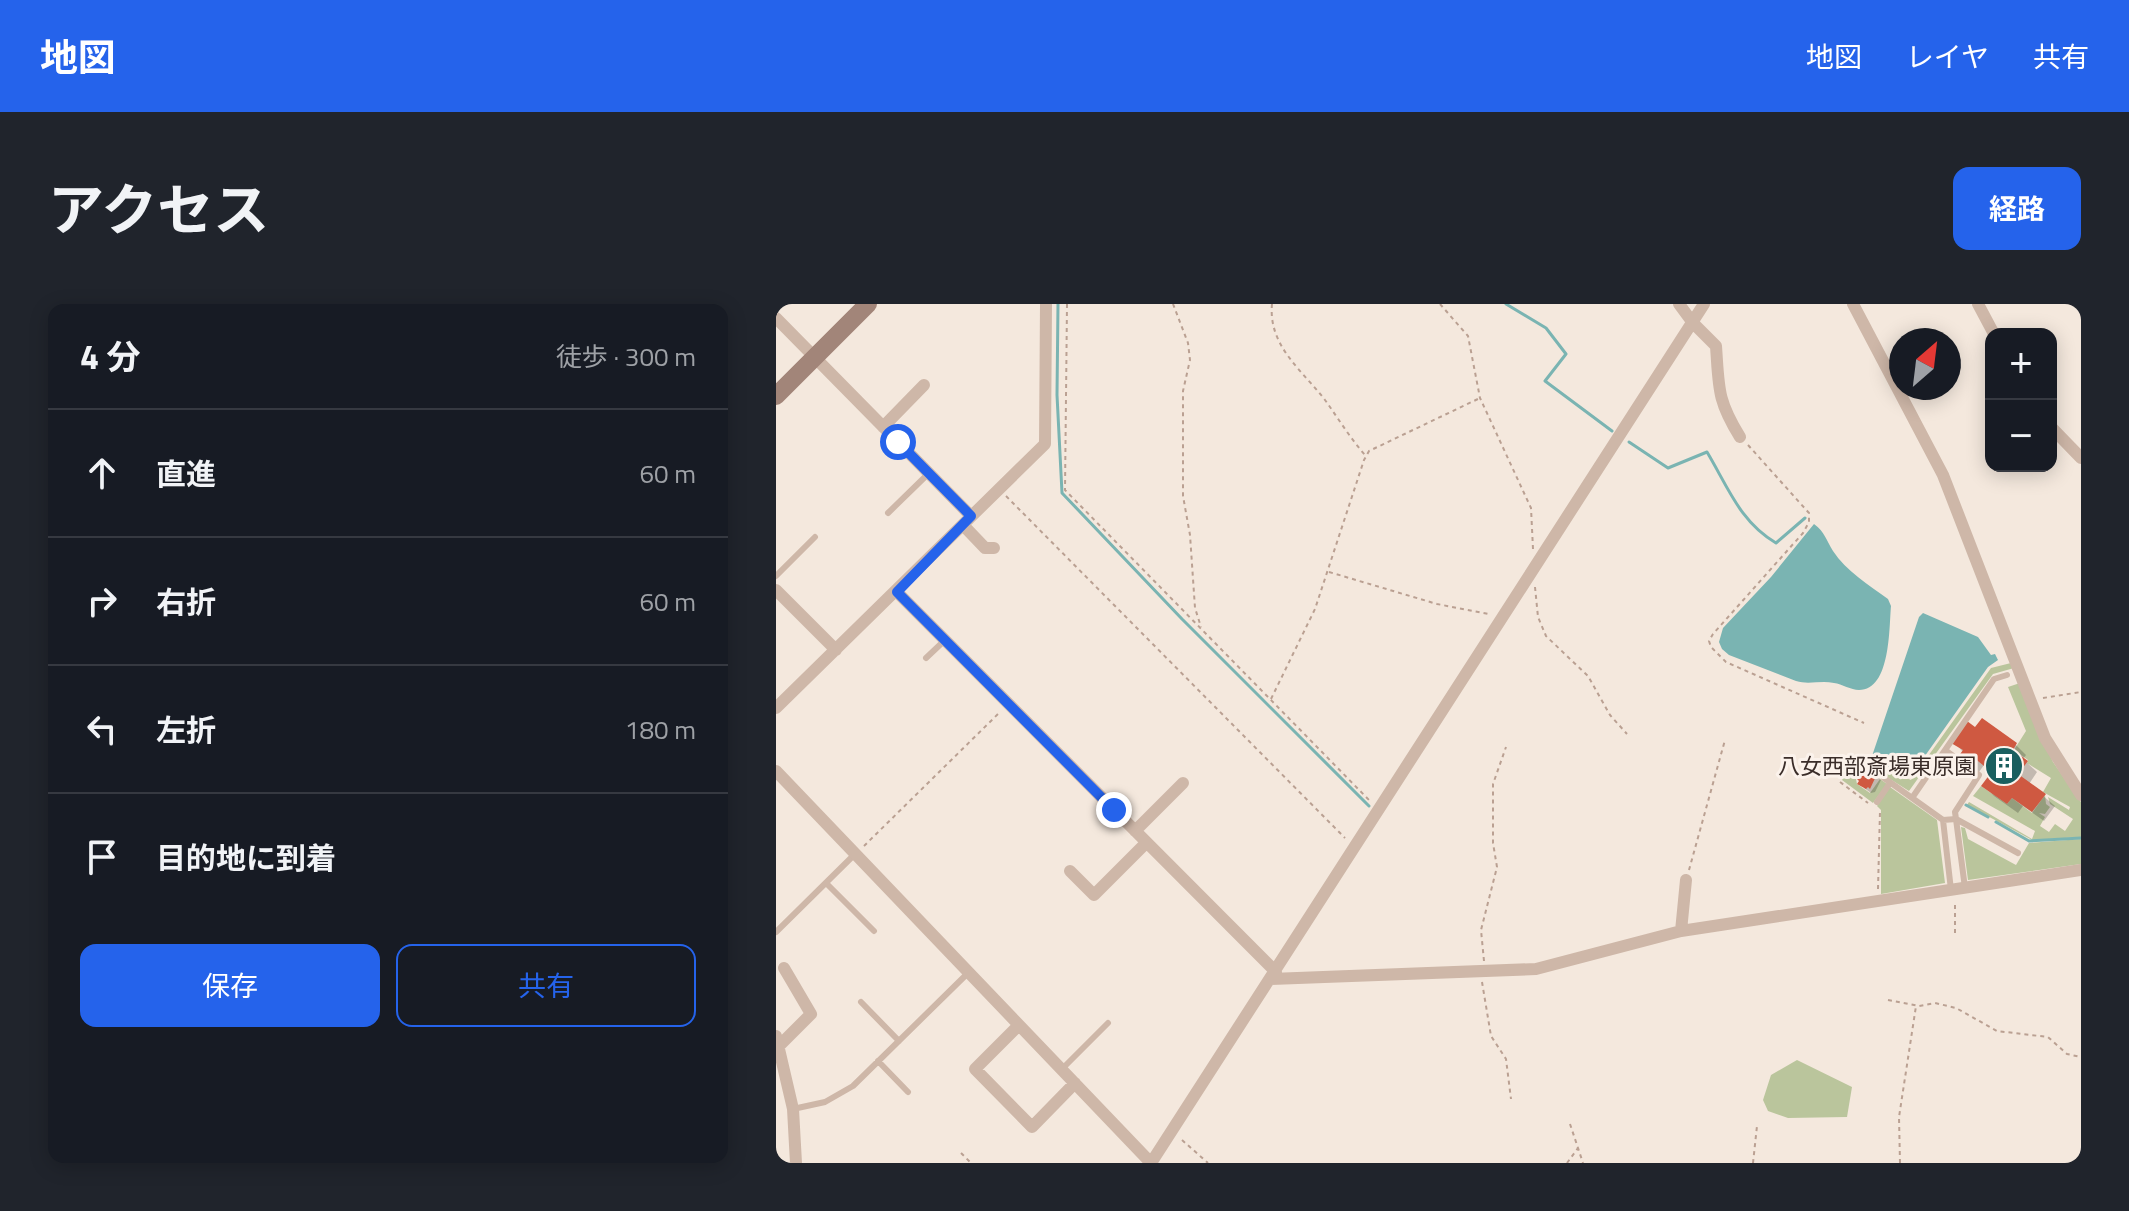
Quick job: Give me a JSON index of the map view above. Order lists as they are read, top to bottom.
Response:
{
  "places": {
    "building": ["八女西部斎場東原園"]
  },
  "north": "top right",
  "page": {
    "header": "地図",
    "nav": ["地図", "レイヤ", "共有"],
    "title": "アクセス",
    "buttons": [
      "経路",
      ["保存", "共有"]
    ],
    "heading": ["4 分", "徒歩 · 300 m"],
    "map_buttons": ["+", "−"],
    "list": [
      ["直進", "60 m"],
      ["右折", "60 m"],
      ["左折", "180 m"],
      "目的地に到着"
    ]
  }
}
